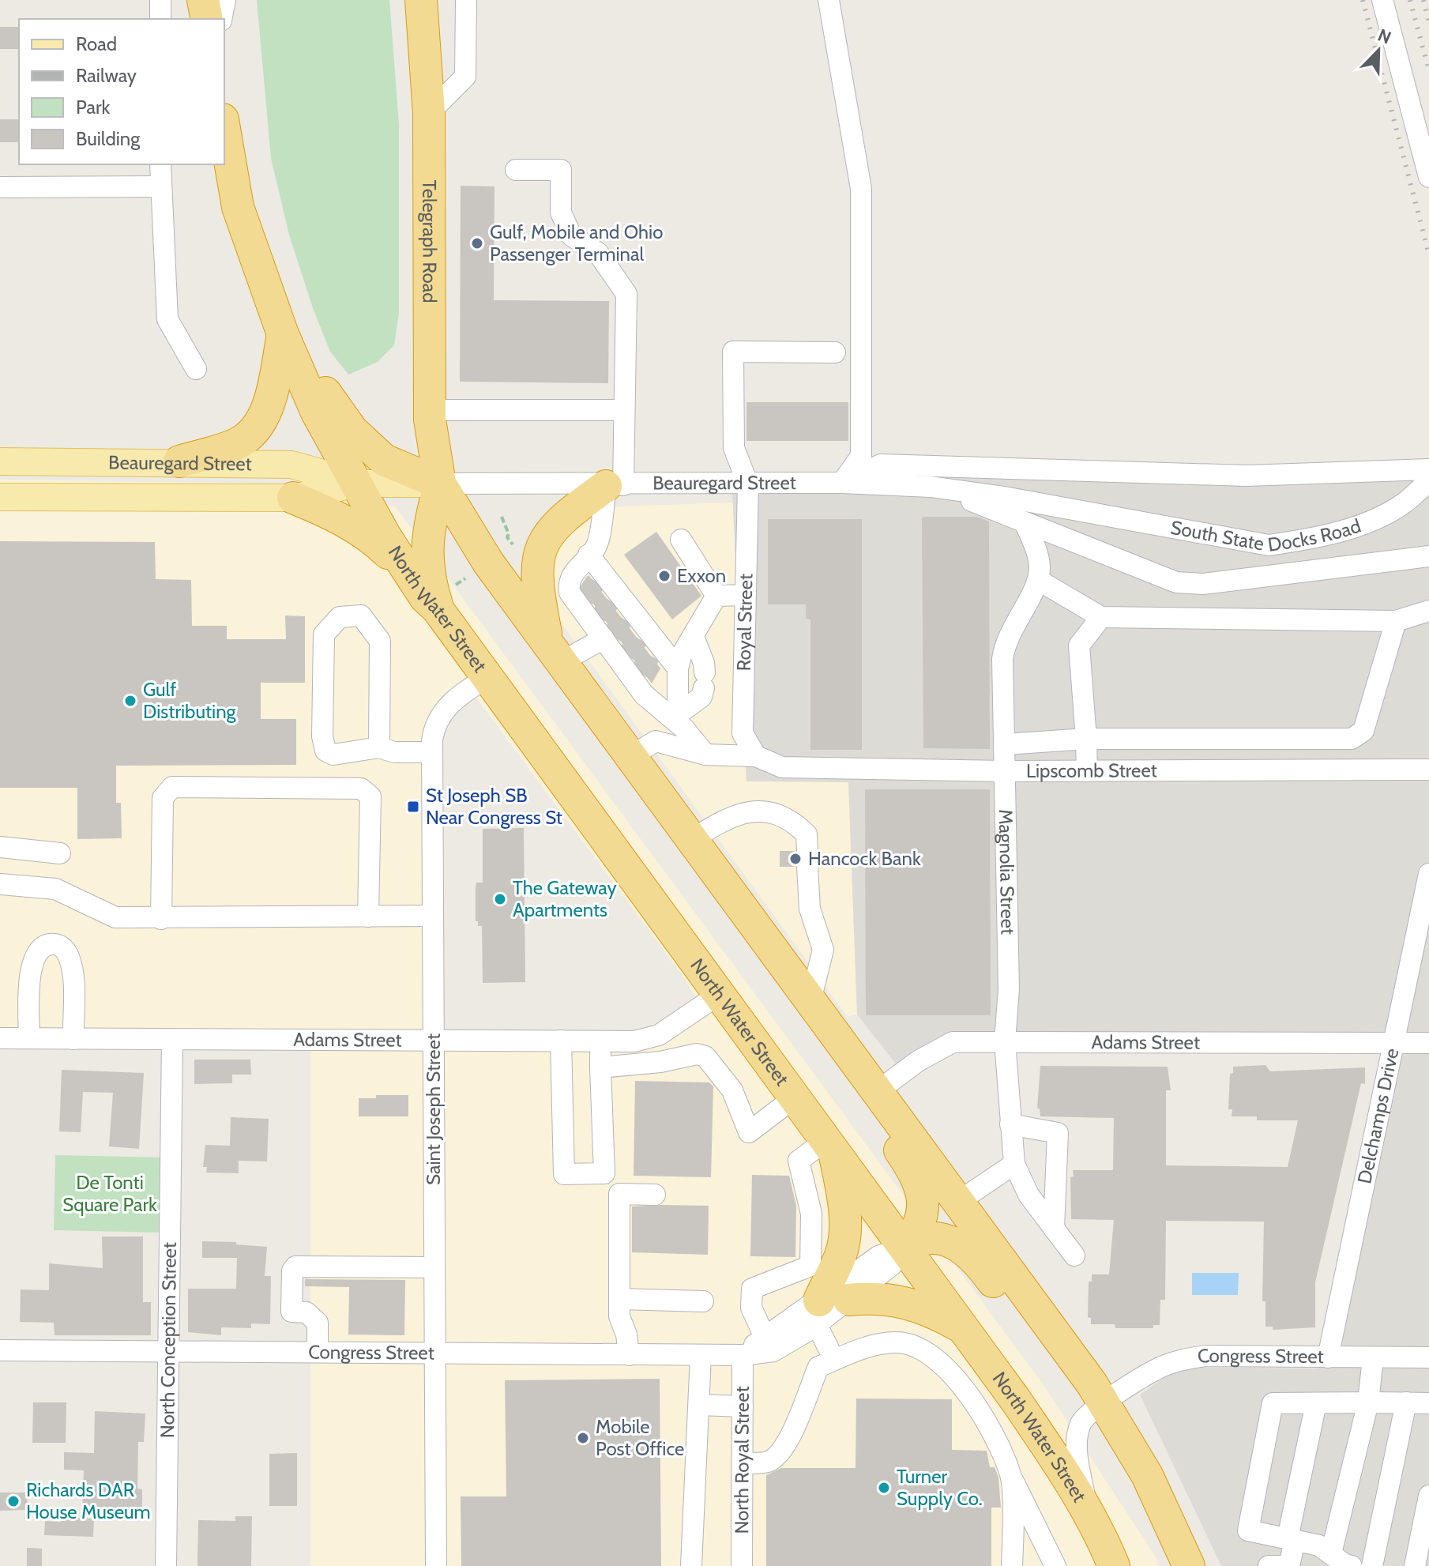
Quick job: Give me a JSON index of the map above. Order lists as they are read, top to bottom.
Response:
{
  "streets": {
    "highway": ["Telegraph Road", "North Water Street"],
    "main road": ["Beauregard Street"],
    "street": [
      "South State Docks Road",
      "Royal Street",
      "Lipscomb Street",
      "Magnolia Street",
      "Adams Street",
      "Saint Joseph Street",
      "Delchamps Drive",
      "North Conception Street",
      "Congress Street",
      "North Royal Street"
    ]
  },
  "crossings": [
    ["Telegraph Road", "Beauregard Street"],
    ["Beauregard Street", "South State Docks Road"],
    ["Beauregard Street", "North Water Street"],
    ["Beauregard Street", "Royal Street"],
    ["North Water Street", "Adams Street"],
    ["North Water Street", "Saint Joseph Street"],
    ["North Water Street", "Congress Street"],
    ["Royal Street", "Lipscomb Street"],
    ["Lipscomb Street", "Magnolia Street"],
    ["Magnolia Street", "Adams Street"],
    ["Adams Street", "Saint Joseph Street"],
    ["Adams Street", "Delchamps Drive"],
    ["Adams Street", "North Conception Street"],
    ["Saint Joseph Street", "Congress Street"],
    ["Delchamps Drive", "Congress Street"],
    ["North Conception Street", "Congress Street"],
    ["Congress Street", "North Royal Street"]
  ],
  "parks": ["De Tonti Square Park"],
  "places": {
    "other": [
      "Gulf, Mobile and Ohio Passenger Terminal",
      "Exxon",
      "Gulf Distributing",
      "Hancock Bank",
      "The Gateway Apartments",
      "Mobile Post Office",
      "Turner Supply Co.",
      "Richards DAR House Museum"
    ],
    "transit": ["St Joseph SB Near Congress St"]
  },
  "legend": [
    "Road",
    "Railway",
    "Park",
    "Building"
  ],
  "north": "top right"
}
